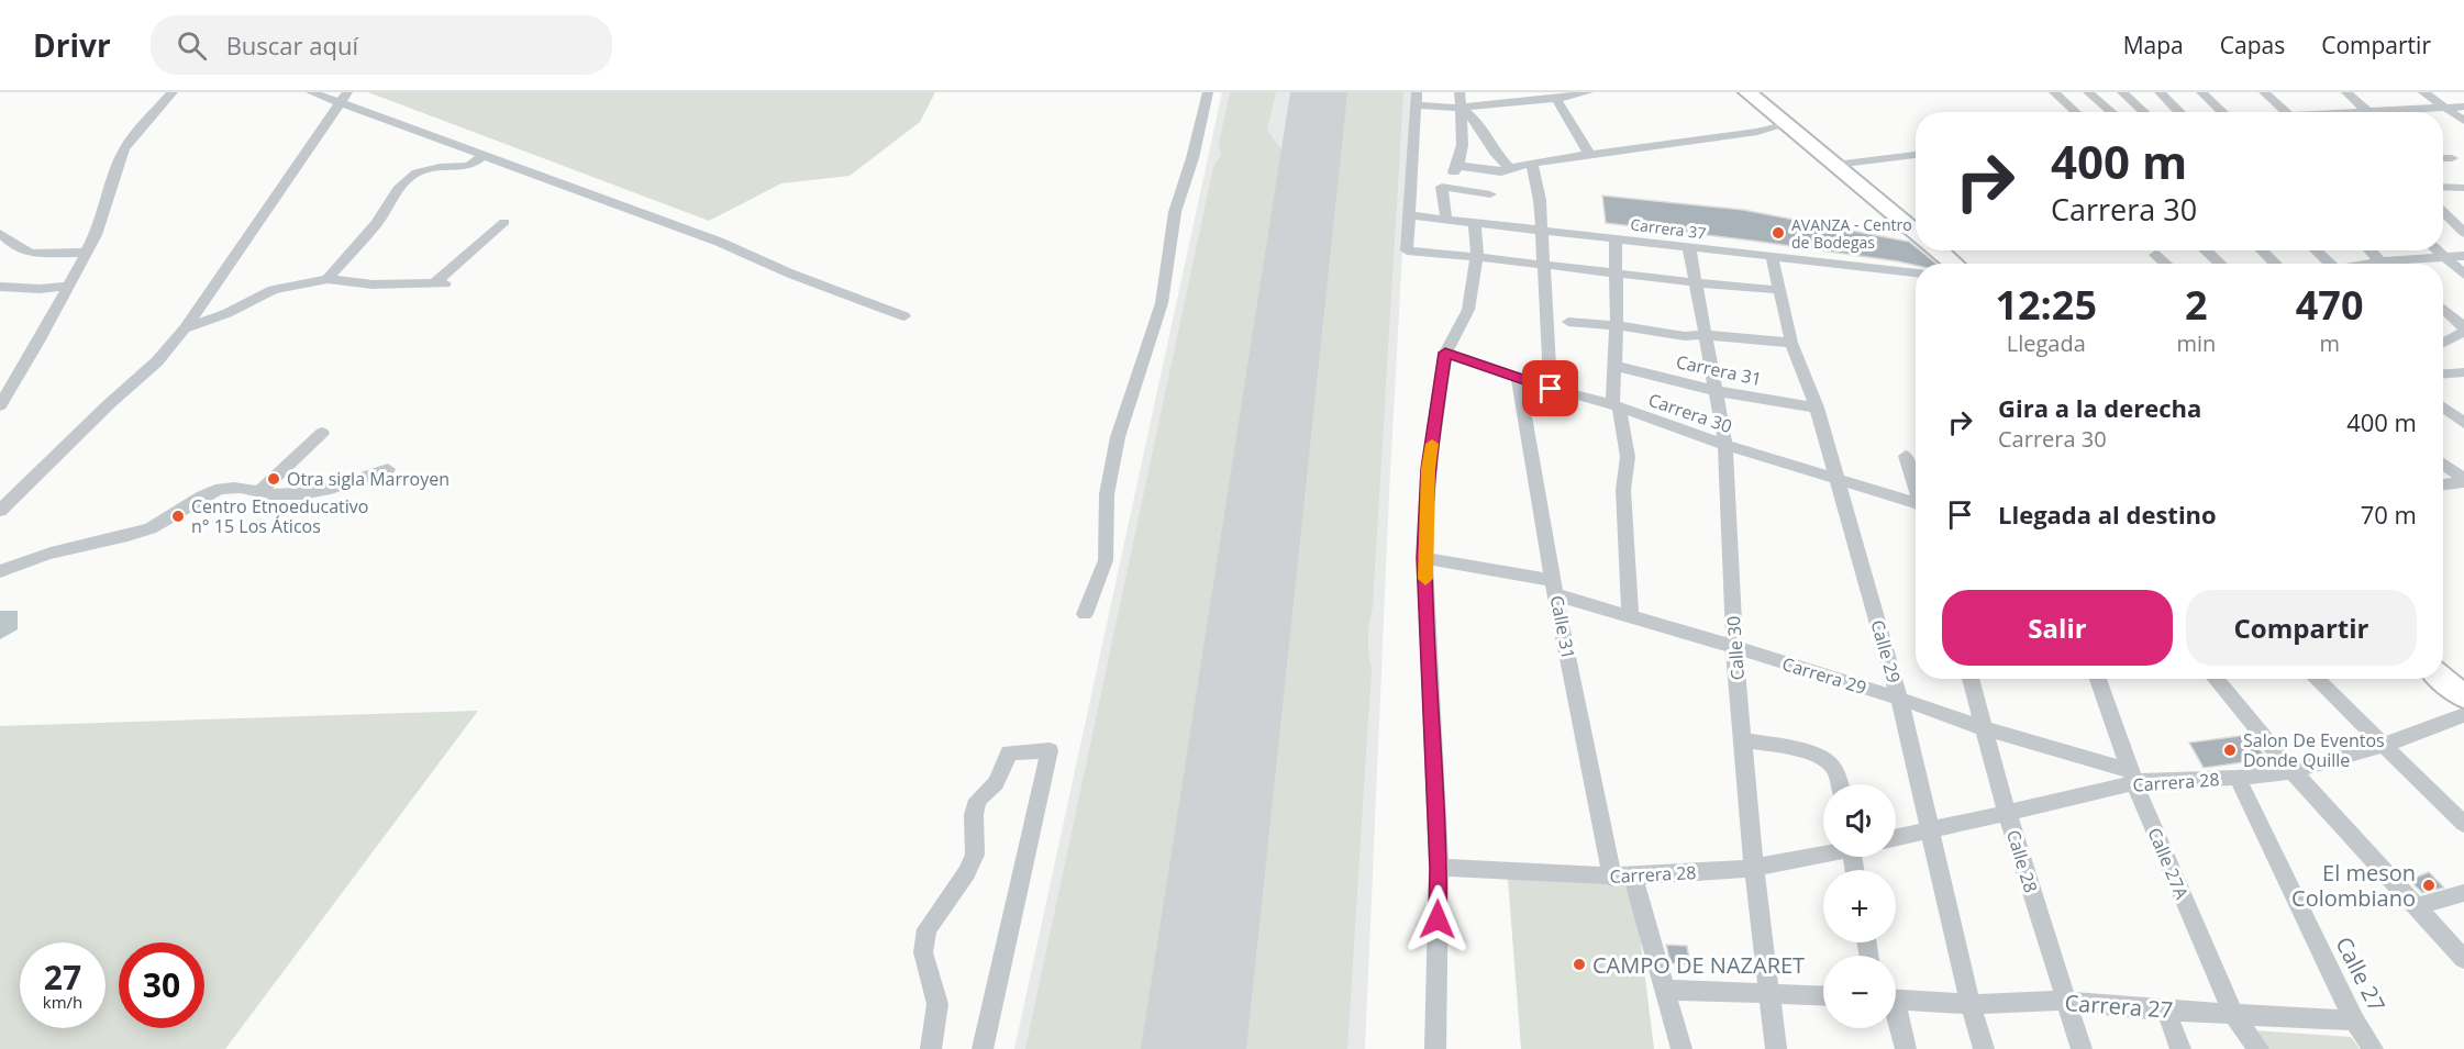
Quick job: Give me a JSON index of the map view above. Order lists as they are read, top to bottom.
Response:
{
  "streets": {
    "street": [
      "Carrera 37",
      "Carrera 31",
      "Carrera 30",
      "Calle 31",
      "Calle 30",
      "Calle 29",
      "Carrera 29",
      "Carrera 28",
      "Calle 28",
      "Calle 27A",
      "Calle 27",
      "Carrera 27"
    ]
  },
  "crossings": [
    ["Carrera 37", "Calle 30"],
    ["Carrera 37", "Calle 29"],
    ["Carrera 31", "Calle 30"],
    ["Carrera 31", "Calle 29"],
    ["Carrera 30", "Calle 31"],
    ["Carrera 30", "Calle 30"],
    ["Carrera 30", "Calle 29"],
    ["Calle 31", "Carrera 29"],
    ["Calle 31", "Carrera 28"],
    ["Calle 30", "Carrera 29"],
    ["Calle 30", "Carrera 28"],
    ["Calle 29", "Carrera 29"],
    ["Calle 29", "Carrera 28"],
    ["Calle 29", "Carrera 27"],
    ["Carrera 29", "Carrera 28"],
    ["Carrera 29", "Calle 28"],
    ["Carrera 29", "Calle 27A"],
    ["Carrera 28", "Calle 28"],
    ["Carrera 28", "Calle 27A"],
    ["Carrera 28", "Calle 27"],
    ["Calle 28", "Carrera 27"],
    ["Calle 27A", "Carrera 27"],
    ["Calle 27", "Carrera 27"]
  ],
  "places": [
    "AVANZA - Centro de Bodegas",
    "Otra sigla Marroyen",
    "Centro Etnoeducativo n° 15 Los Áticos",
    "Salon De Eventos Donde Quille",
    "El meson Colombiano",
    "CAMPO DE NAZARET"
  ],
  "page": {
    "header": "Drivr",
    "search": "Buscar aquí",
    "nav": ["Mapa", "Capas", "Compartir"],
    "turn": ["400 m", "Carrera 30"],
    "eta": [
      "12:25",
      "Llegada",
      "2",
      "min",
      "470",
      "m"
    ],
    "list": [
      {
        "name": "Gira a la derecha",
        "note": "Carrera 30",
        "value": "400 m"
      },
      {
        "name": "Llegada al destino",
        "value": "70 m"
      }
    ],
    "buttons": ["Salir", "Compartir"],
    "map_buttons": ["+", "−"],
    "speed": "27 km/h",
    "limit": "30"
  }
}
